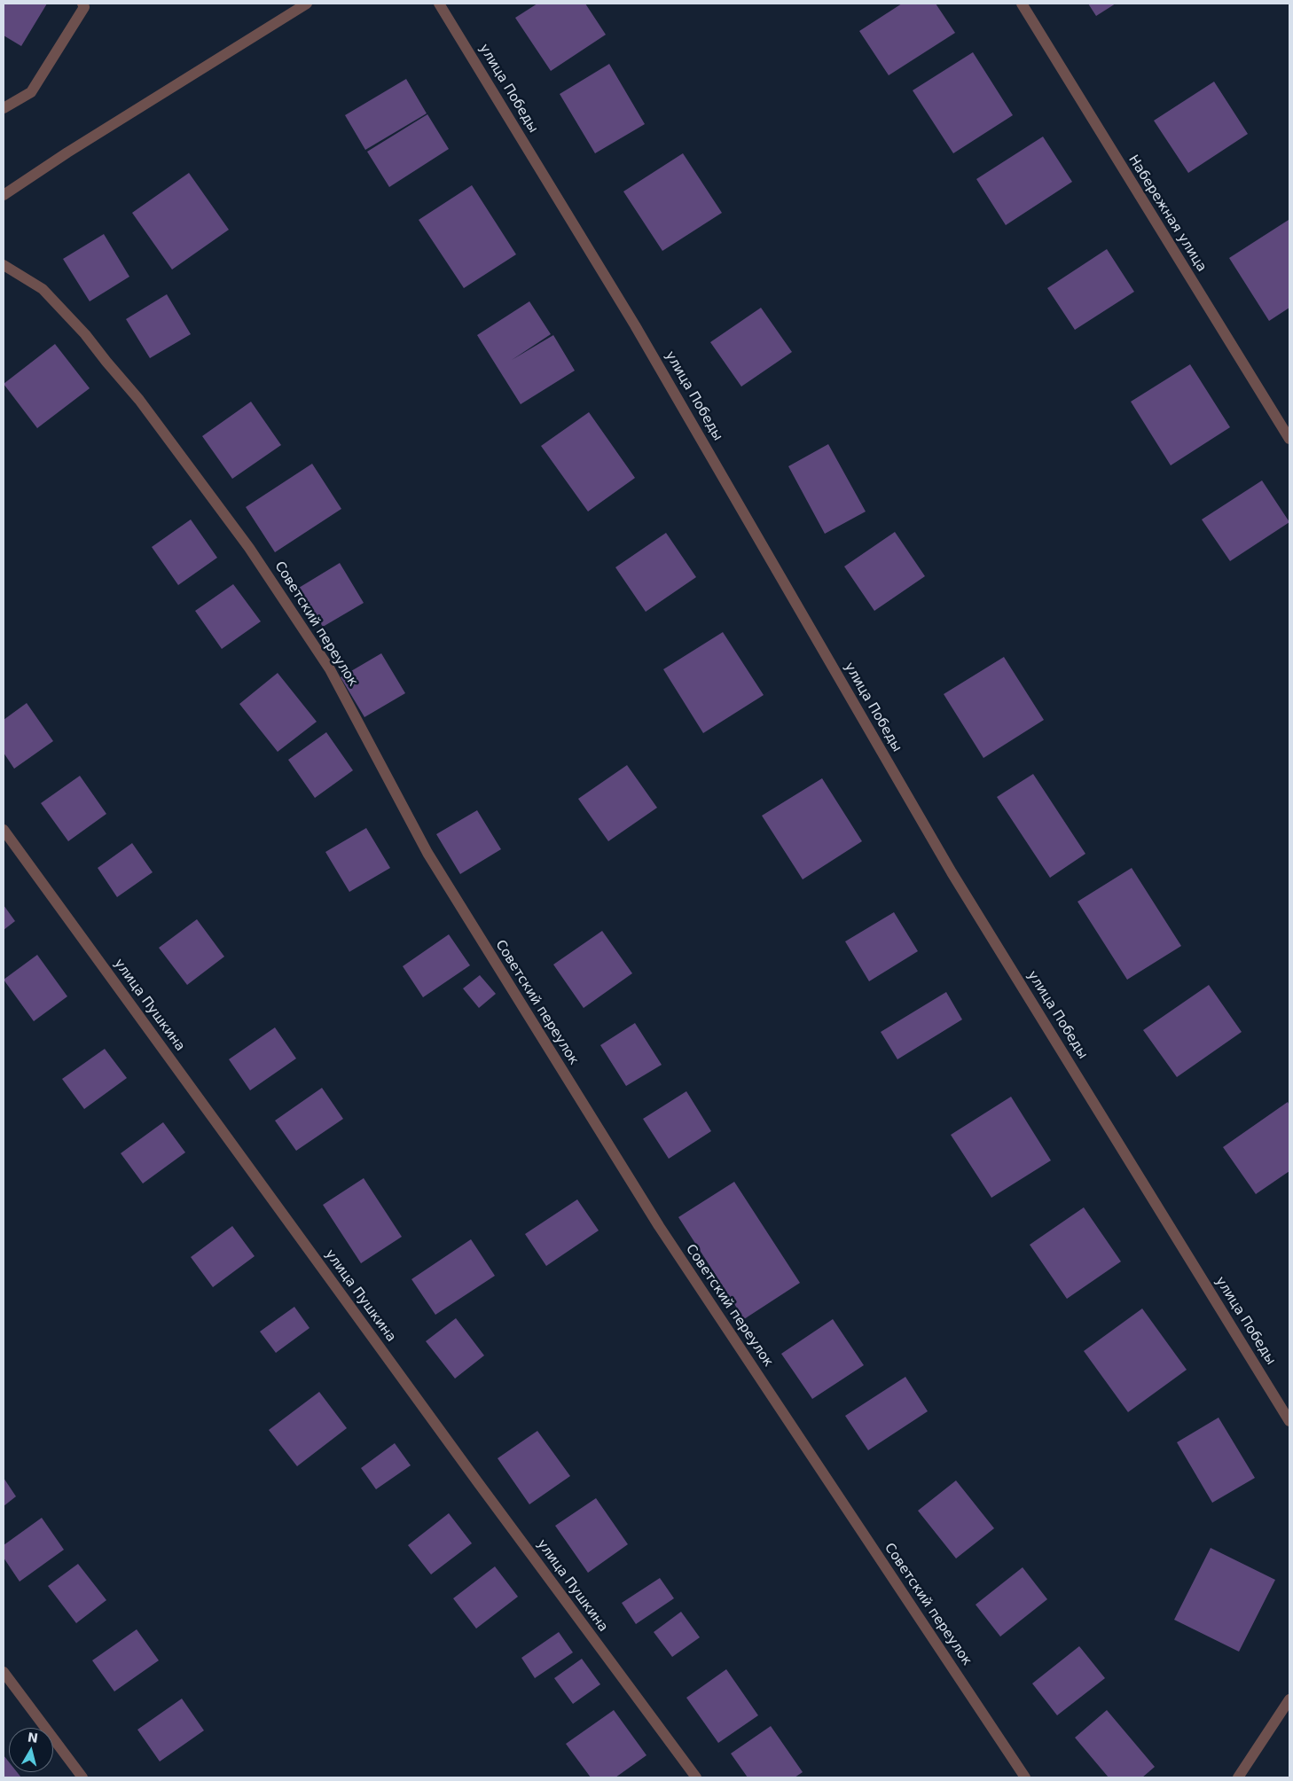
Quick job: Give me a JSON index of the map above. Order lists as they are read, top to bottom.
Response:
{
  "streets": {
    "street": [
      "улица Победы",
      "Набережная улица",
      "Советский переулок",
      "улица Пушкина"
    ]
  },
  "north": "top"
}
